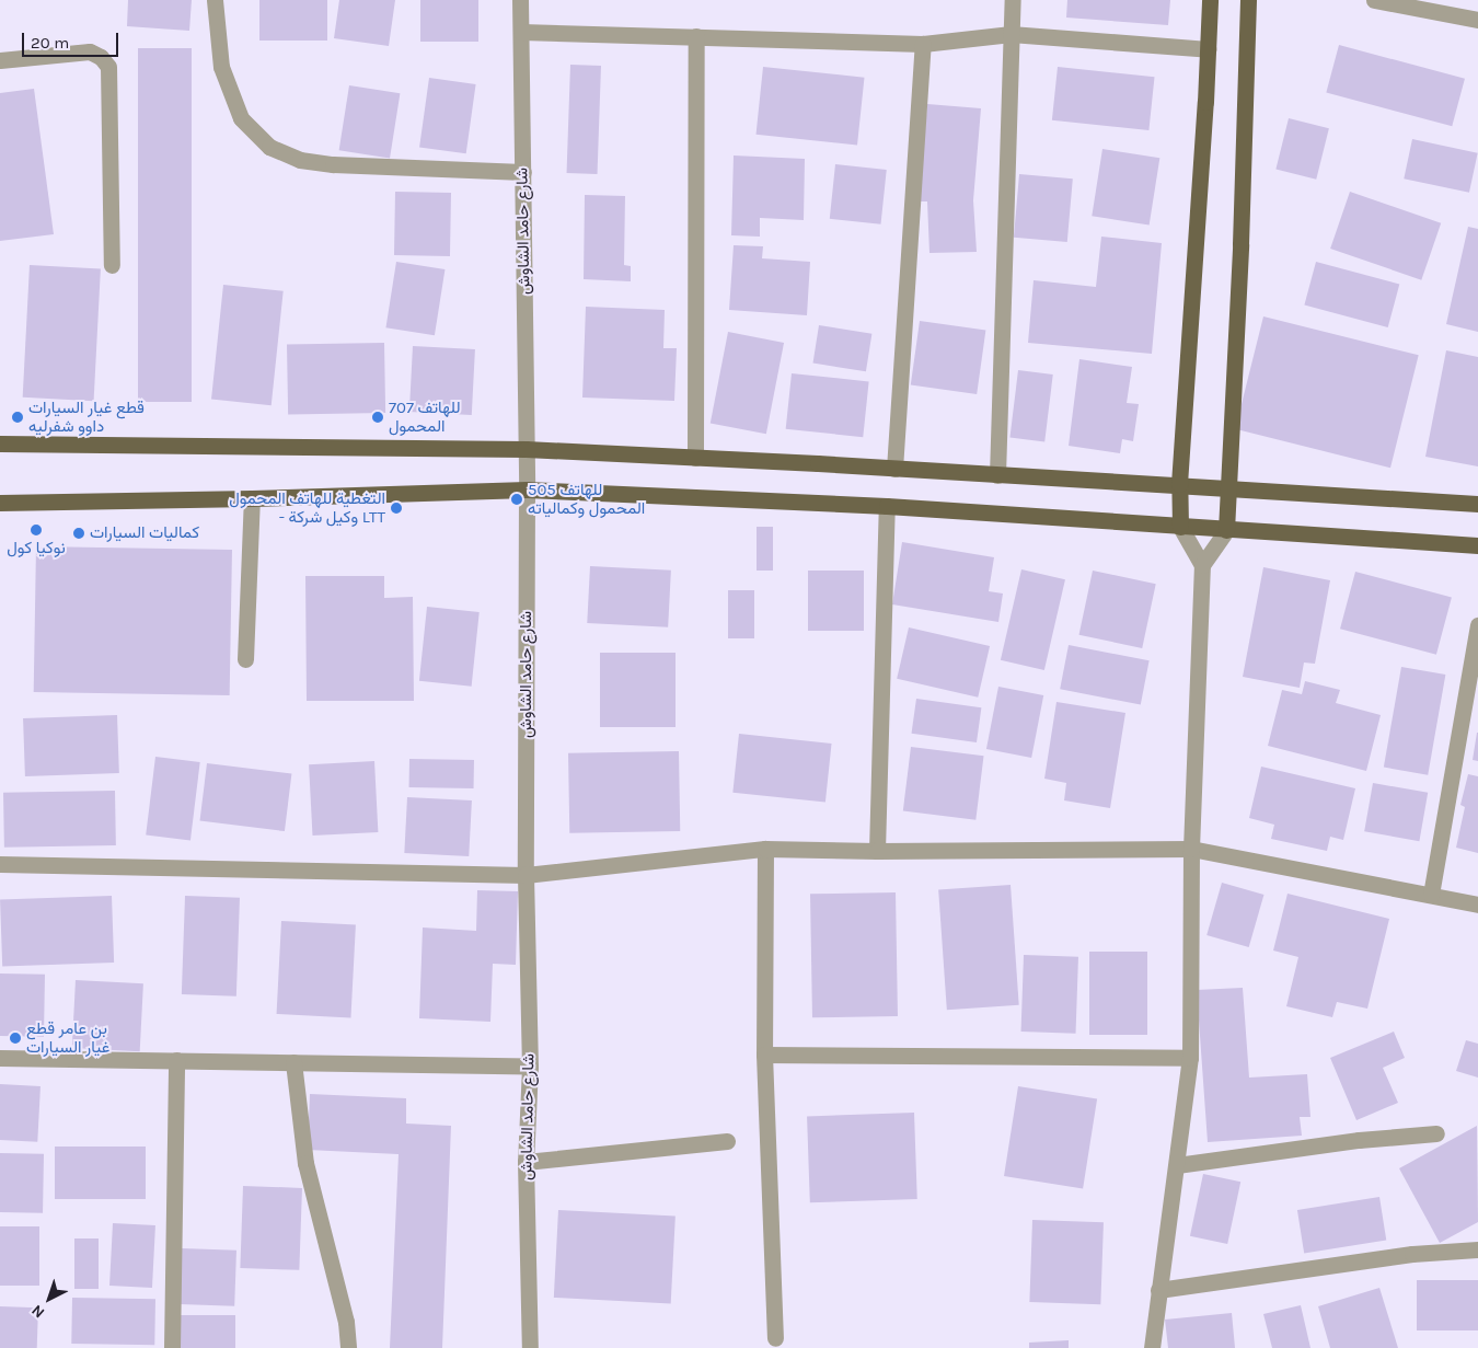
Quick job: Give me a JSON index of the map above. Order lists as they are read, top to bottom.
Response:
{
  "streets": {
    "street": ["شارع حامد الشاوش"]
  },
  "places": [
    "قطع غيار السيارات داوو شفرليه",
    "707 للهاتف المحمول",
    "505 للهاتف المحمول وكمالياته",
    "التغطية للهاتف المحمول - وكيل شركة LTT",
    "نوكيا كول",
    "كماليات السيارات",
    "بن عامر قطع غيار السيارات"
  ],
  "scale_bar": "20 m",
  "north": "bottom left"
}
